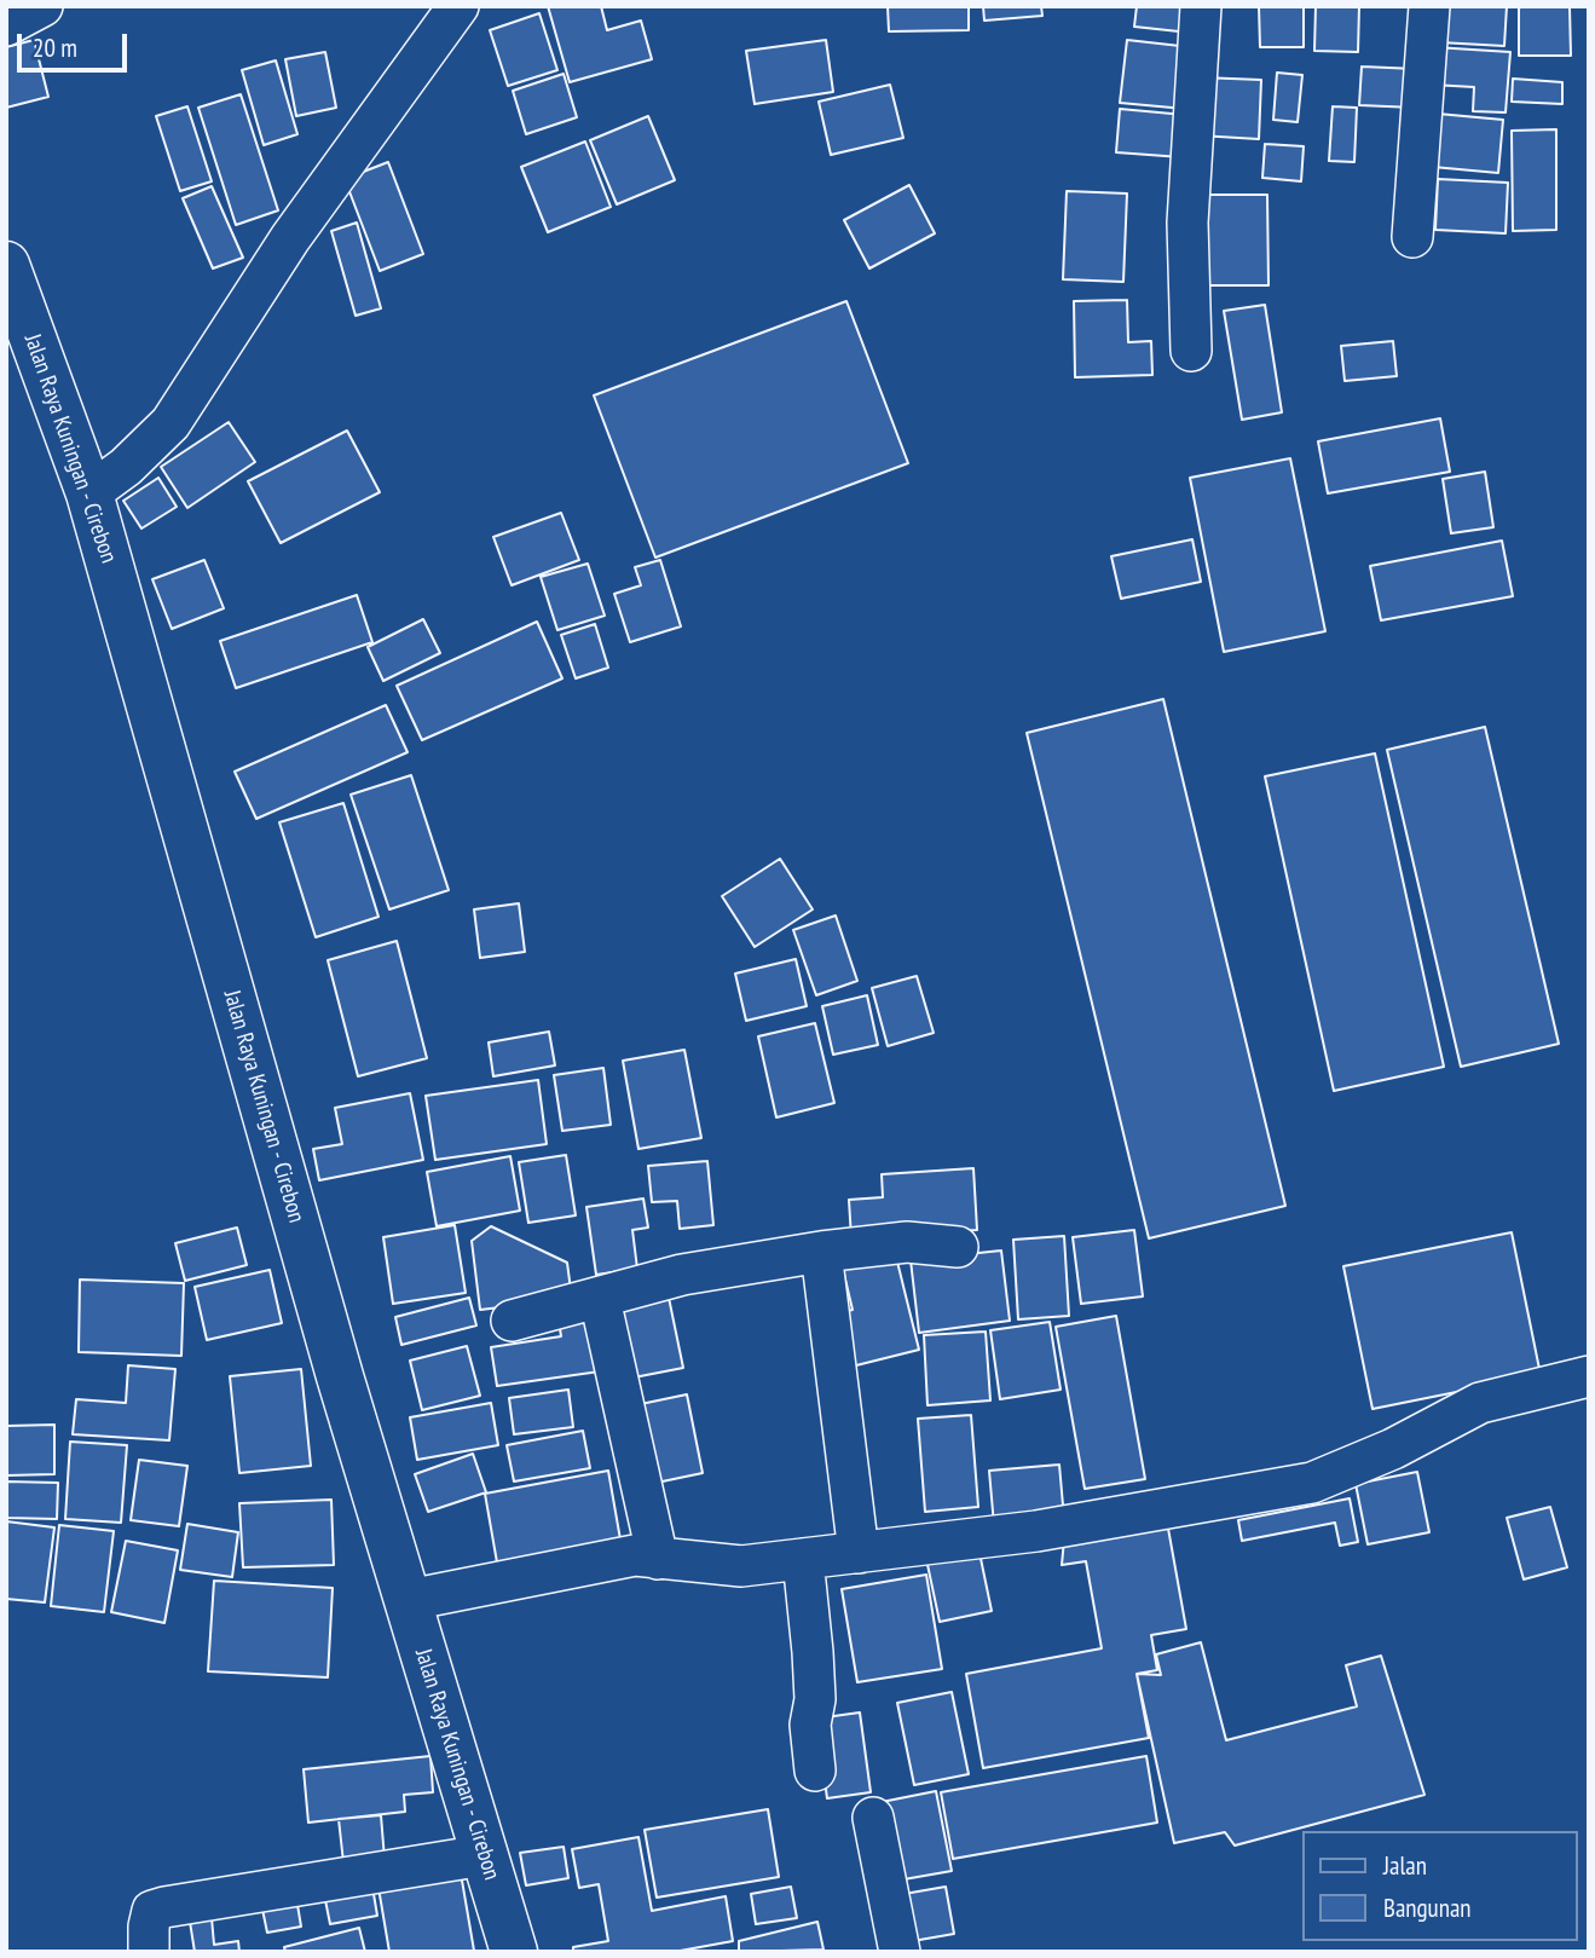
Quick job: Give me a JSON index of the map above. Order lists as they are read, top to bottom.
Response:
{
  "streets": {
    "highway": ["Jalan Raya Kuningan - Cirebon"]
  },
  "legend": ["Jalan", "Bangunan"],
  "scale_bar": "20 m"
}
